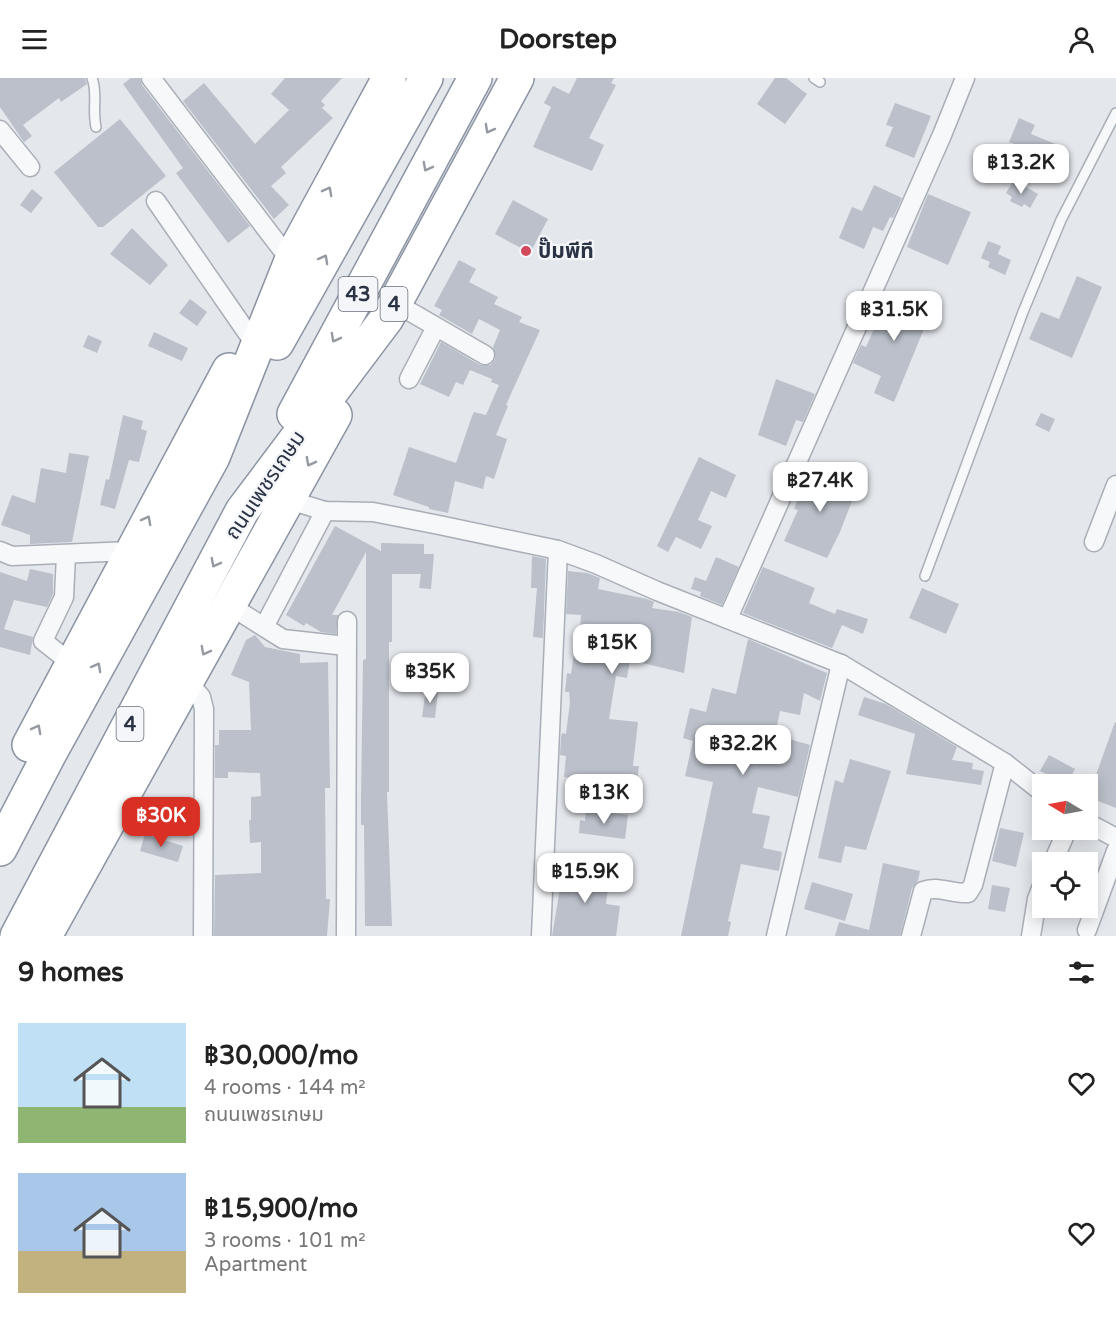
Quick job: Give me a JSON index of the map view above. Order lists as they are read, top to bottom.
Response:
{
  "streets": {
    "highway": ["43", "4", "ถนนเพชรเกษม"]
  },
  "crossings": [
    ["43", "ถนนเพชรเกษม"]
  ],
  "places": ["ปั๊มพีที"],
  "north": "left",
  "page": {
    "header": "Doorstep",
    "price": [
      "฿13.2K",
      "฿31.5K",
      "฿27.4K",
      "฿15K",
      "฿35K",
      "฿32.2K",
      "฿13K",
      "฿30K",
      "฿15.9K"
    ],
    "heading": "9 homes",
    "list": [
      {
        "name": "฿30,000/mo",
        "note": "4 rooms · 144 m² · ถนนเพชรเกษม"
      },
      {
        "name": "฿15,900/mo",
        "note": "3 rooms · 101 m² · Apartment"
      }
    ]
  }
}
